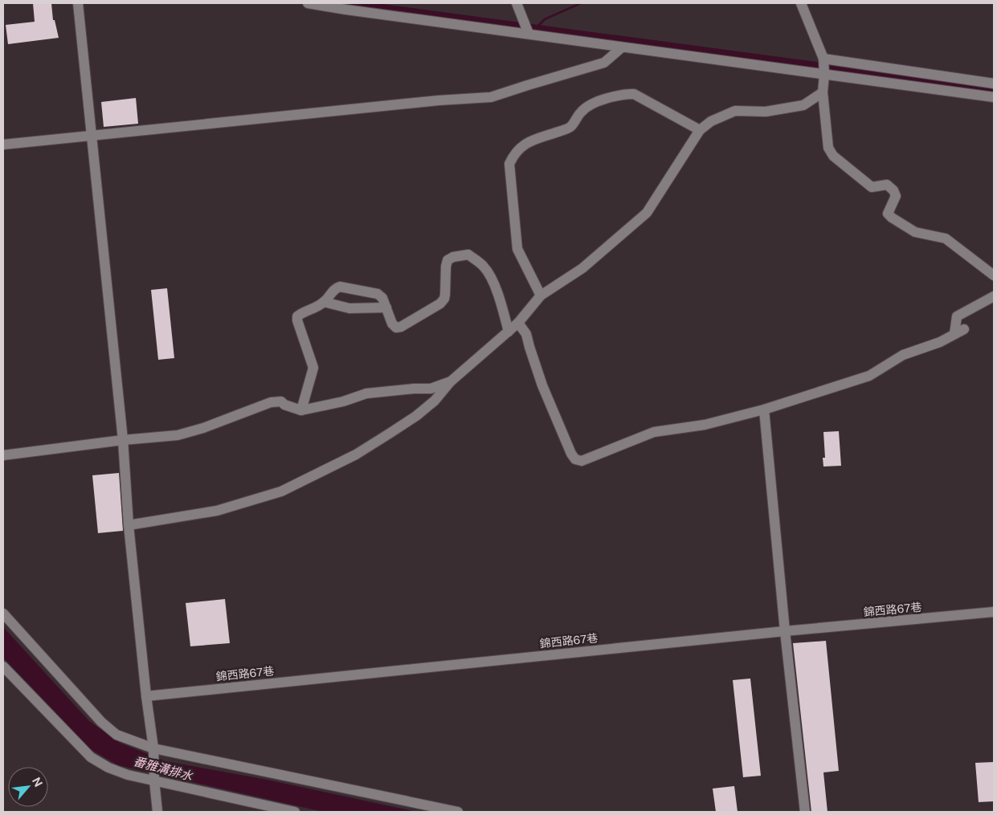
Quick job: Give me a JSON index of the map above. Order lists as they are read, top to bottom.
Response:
{
  "streets": {
    "street": ["錦西路67巷"]
  },
  "water": ["番雅溝排水"],
  "north": "top right"
}
